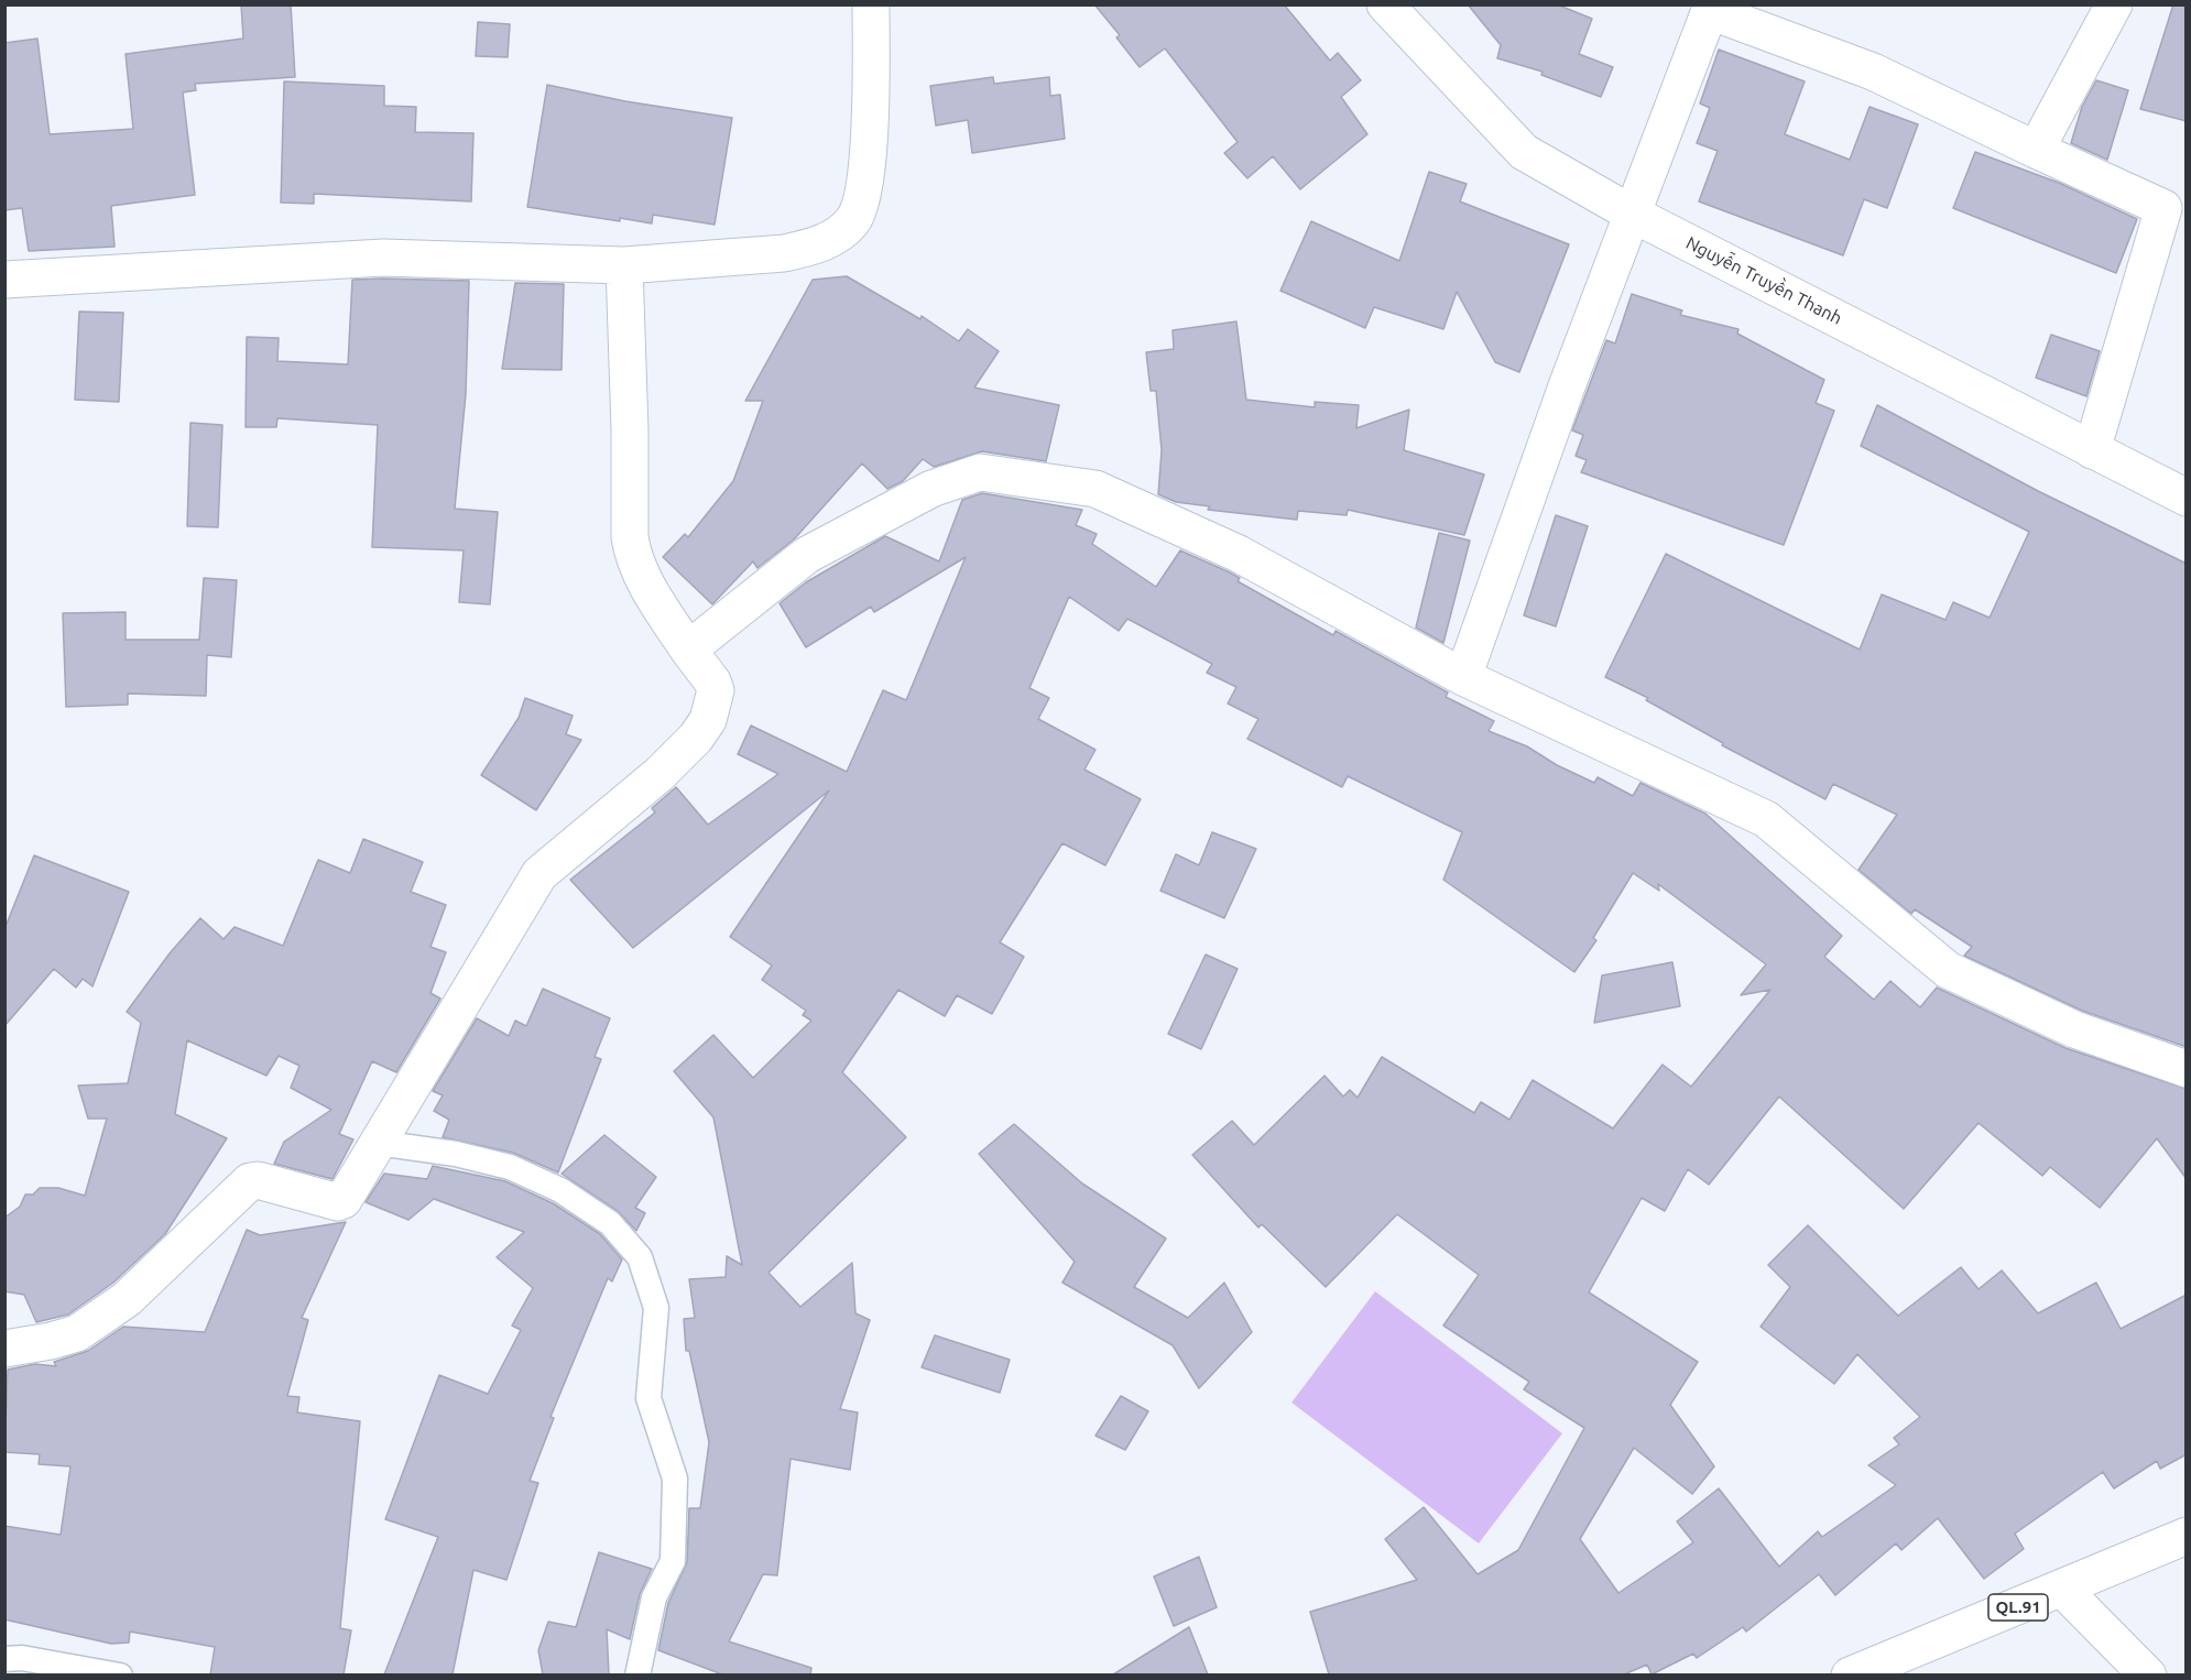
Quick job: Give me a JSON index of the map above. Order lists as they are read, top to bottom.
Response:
{
  "streets": {
    "main road": ["Nguyễn Truyền Thanh", "QL.91"]
  }
}
